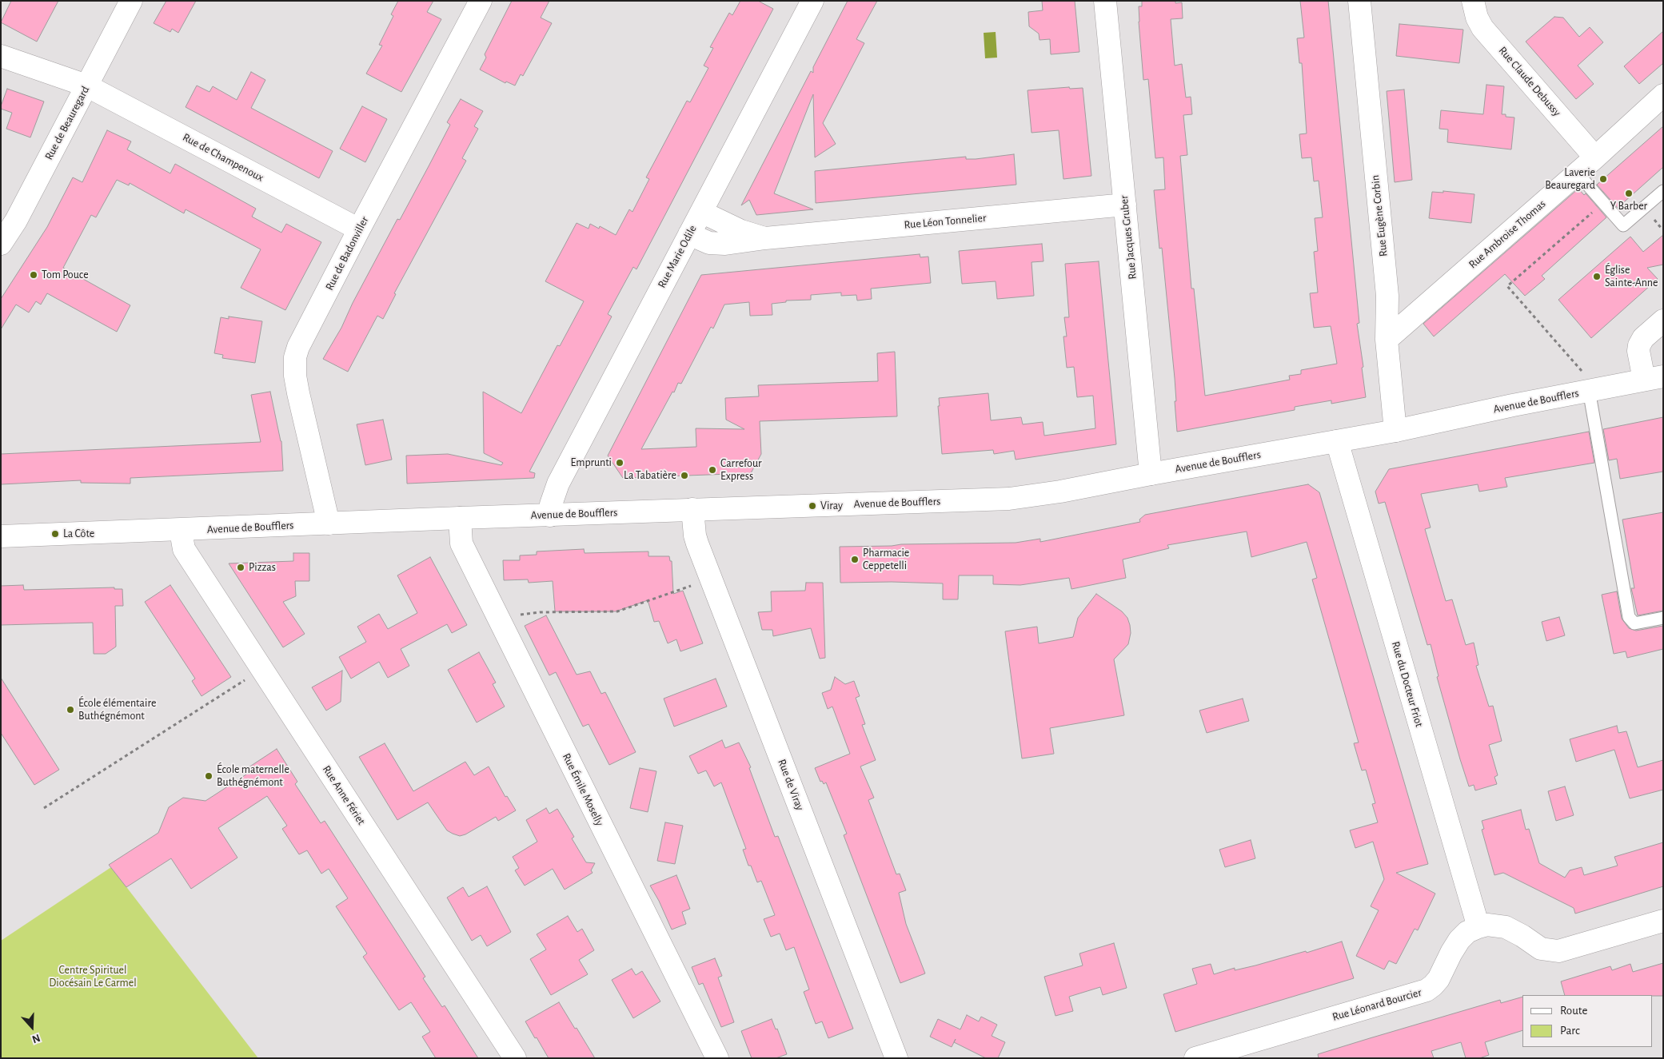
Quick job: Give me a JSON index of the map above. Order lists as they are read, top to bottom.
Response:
{
  "streets": {
    "street": [
      "Rue Claude Debussy",
      "Rue de Beauregard",
      "Rue de Champenoux",
      "Rue Eugène Corbin",
      "Rue Léon Tonnelier",
      "Rue Ambroise Thomas",
      "Rue Jacques Gruber",
      "Rue de Badonviller",
      "Rue Marie Odile",
      "Avenue de Boufflers",
      "Rue du Docteur Friot",
      "Rue de Viray",
      "Rue Émile Moselly",
      "Rue Anne Fériet",
      "Rue Léonard Bourcier"
    ]
  },
  "crossings": [
    ["Rue Claude Debussy", "Rue Ambroise Thomas"],
    ["Rue de Beauregard", "Rue de Champenoux"],
    ["Rue de Champenoux", "Rue de Badonviller"],
    ["Rue Eugène Corbin", "Rue Ambroise Thomas"],
    ["Rue Eugène Corbin", "Avenue de Boufflers"],
    ["Rue Léon Tonnelier", "Rue Jacques Gruber"],
    ["Rue Léon Tonnelier", "Rue Marie Odile"],
    ["Rue Jacques Gruber", "Avenue de Boufflers"],
    ["Rue de Badonviller", "Avenue de Boufflers"],
    ["Rue Marie Odile", "Avenue de Boufflers"],
    ["Avenue de Boufflers", "Rue du Docteur Friot"],
    ["Avenue de Boufflers", "Rue de Viray"],
    ["Avenue de Boufflers", "Rue Émile Moselly"],
    ["Avenue de Boufflers", "Rue Anne Fériet"],
    ["Rue du Docteur Friot", "Rue Léonard Bourcier"]
  ],
  "parks": ["Centre Spirituel Diocésain Le Carmel"],
  "places": [
    "Laverie Beauregard",
    "Y Barber",
    "Tom Pouce",
    "Église Sainte-Anne",
    "Emprunti",
    "Carrefour Express",
    "La Tabatière",
    "Viray",
    "La Côte",
    "Pharmacie Ceppetelli",
    "Pizzas",
    "École élémentaire Buthégnémont",
    "École maternelle Buthégnémont"
  ],
  "legend": ["Route", "Parc"],
  "north": "bottom"
}
